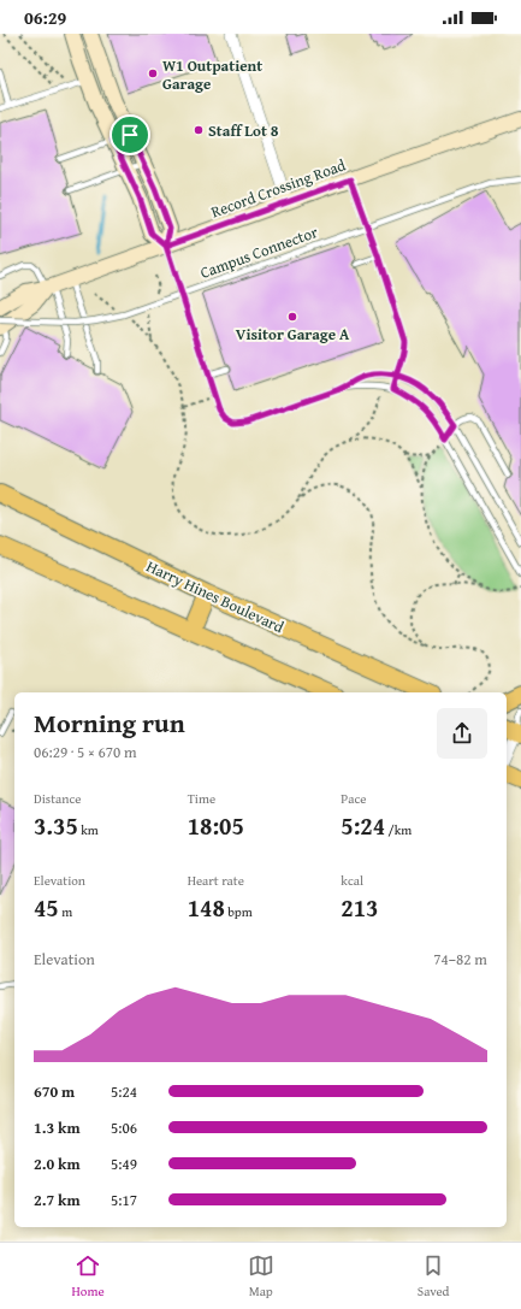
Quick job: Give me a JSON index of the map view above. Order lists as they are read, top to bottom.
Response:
{
  "streets": {
    "main road": ["Harry Hines Boulevard"],
    "street": ["Record Crossing Road"],
    "lane": ["Campus Connector"]
  },
  "crossings": [
    ["Record Crossing Road", "Campus Connector"]
  ],
  "places": ["W1 Outpatient Garage", "Staff Lot 8", "Visitor Garage A"],
  "page": {
    "status": "06:29",
    "heading": ["Morning run", "06:29 · 5 × 670 m"],
    "stats": [
      ["Distance", "3.35 km"],
      ["Time", "18:05"],
      ["Pace", "5:24 /km"],
      ["Elevation", "45 m"],
      ["Heart rate", "148 bpm"],
      ["kcal", "213"]
    ],
    "chart": ["Elevation", "74–82 m"],
    "list": [
      {
        "name": "670 m",
        "note": "5:24"
      },
      {
        "name": "1.3 km",
        "note": "5:06"
      },
      {
        "name": "2.0 km",
        "note": "5:49"
      },
      {
        "name": "2.7 km",
        "note": "5:17"
      }
    ],
    "tabs": ["Home", "Map", "Saved"]
  }
}
